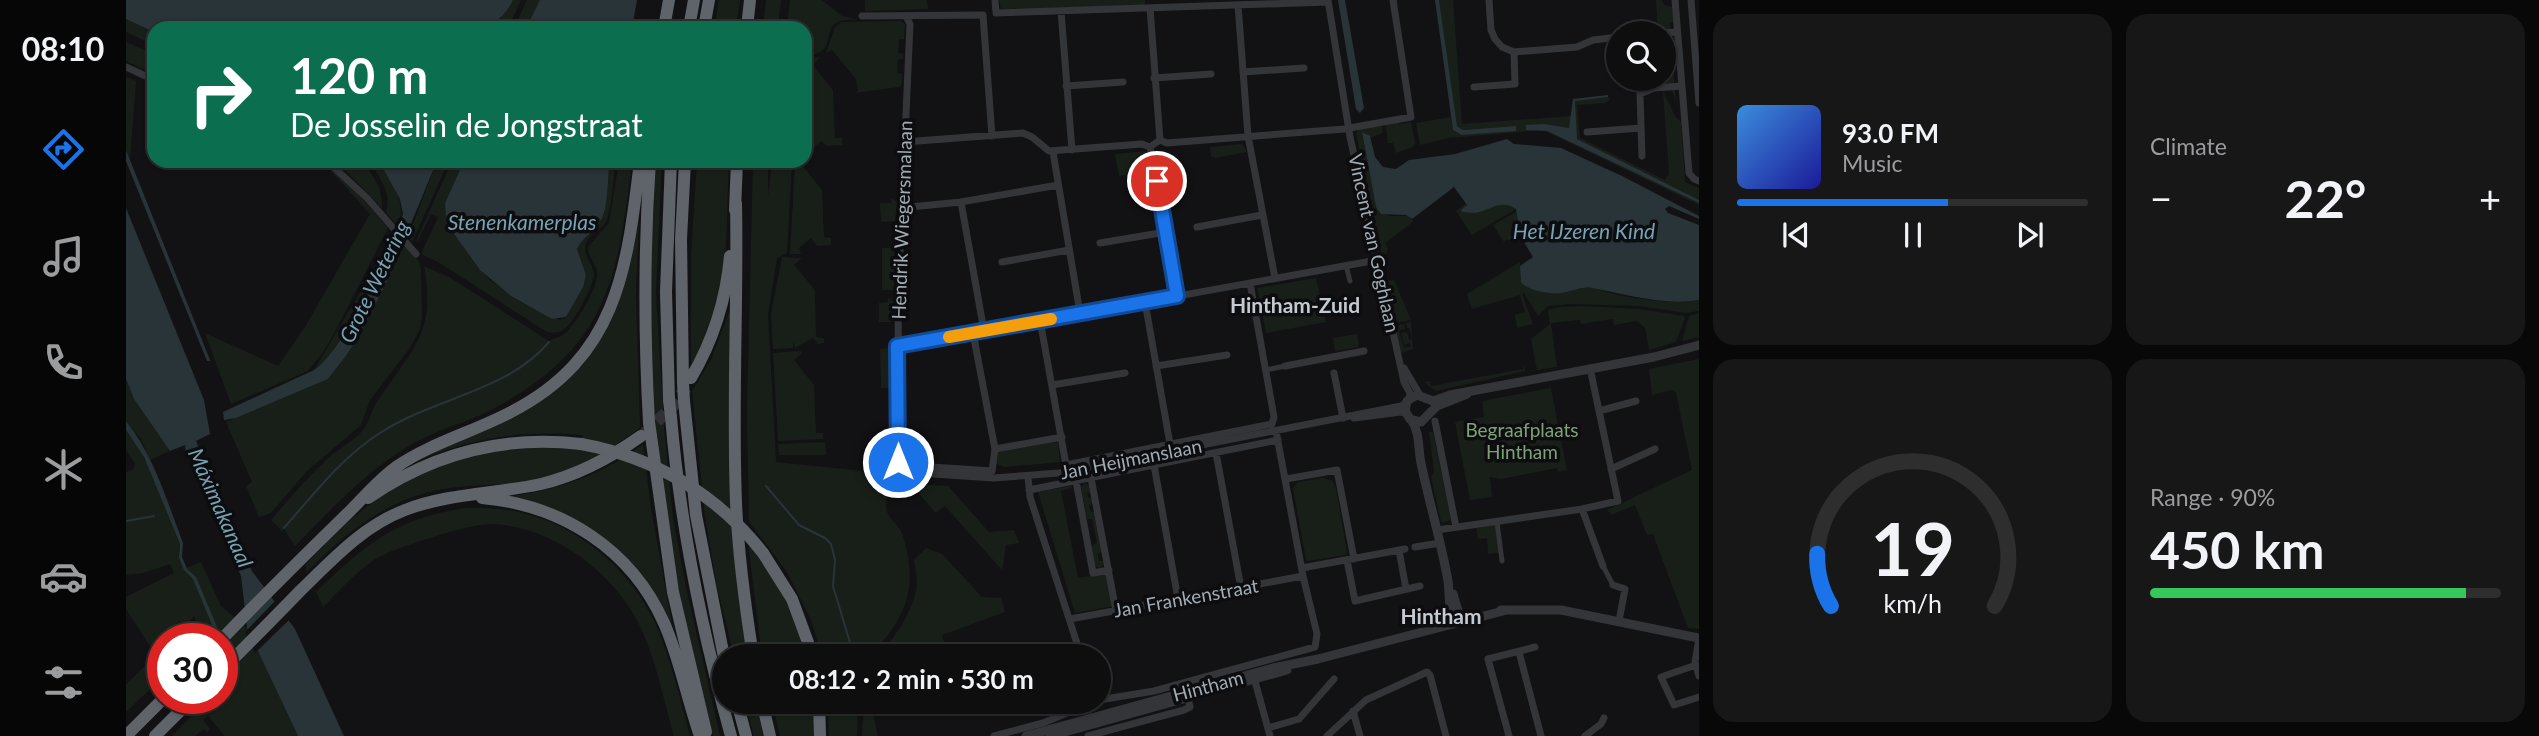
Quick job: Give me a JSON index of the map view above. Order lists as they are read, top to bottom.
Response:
{
  "streets": {
    "street": [
      "Hendrik Wiegersmalaan",
      "Vincent van Goghlaan",
      "Jan Heijmanslaan",
      "Jan Frankenstraat",
      "Hintham"
    ]
  },
  "crossings": [
    ["Hendrik Wiegersmalaan", "Jan Heijmanslaan"],
    ["Vincent van Goghlaan", "Jan Heijmanslaan"],
    ["Jan Frankenstraat", "Hintham"]
  ],
  "districts": ["Hintham-Zuid", "Hintham"],
  "water": [
    "Stenenkamerplas",
    "Het IJzeren Kind",
    "Grote Wetering",
    "Máximakanaal"
  ],
  "parks": ["Begraafplaats Hintham"],
  "page": {
    "tabs": "08:10",
    "tile": [
      "Climate",
      ["Range · 90%", "450 km"]
    ],
    "turn": ["120 m", "De Josselin de Jongstraat"],
    "song": ["93.0 FM", "Music"],
    "heat": ["−", "22°", "+"],
    "limit": "30",
    "trip": "08:12 · 2 min · 530 m",
    "gauge": ["19", "km/h"]
  }
}
